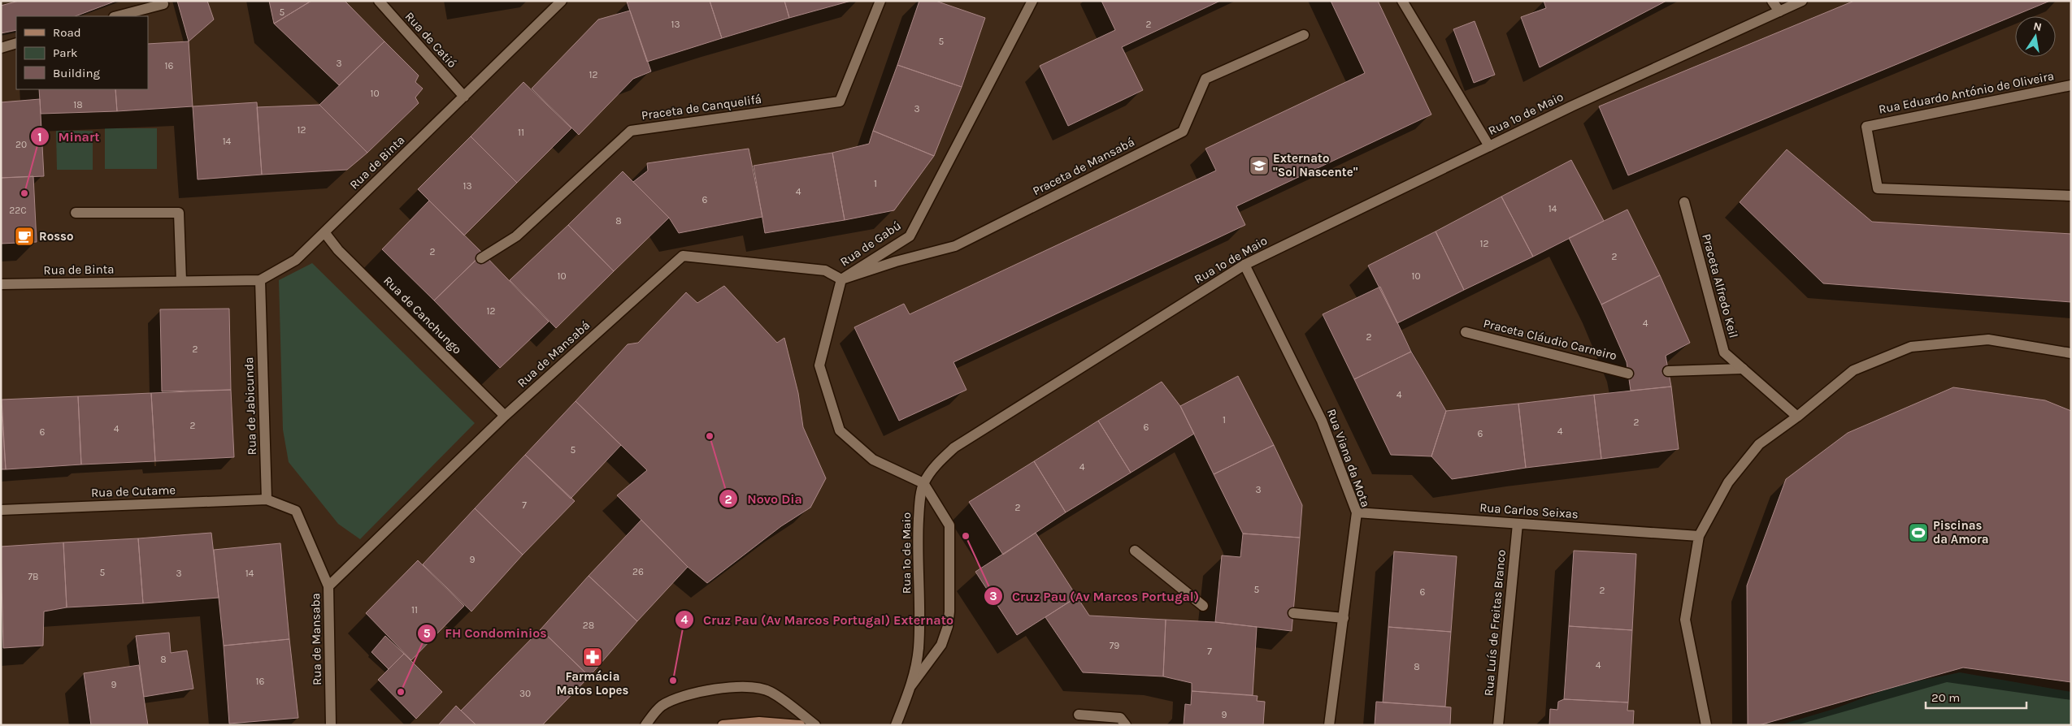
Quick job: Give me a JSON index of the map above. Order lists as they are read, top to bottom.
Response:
{
  "streets": {
    "street": [
      "Rua de Catió",
      "Rua Eduardo António de Oliveira",
      "Praceta de Canquelifá",
      "Rua 1º de Maio",
      "Rua de Binta",
      "Praceta de Mansabá",
      "Rua de Gabú",
      "Praceta Alfredo Keil",
      "Rua de Canchungo",
      "Praceta Cláudio Carneiro",
      "Rua de Mansabá",
      "Rua de Jabicunda",
      "Rua Viana da Mota",
      "Rua de Cutame",
      "Rua Carlos Seixas",
      "Rua Luís de Freitas Branco",
      "Rua de Mansaba"
    ]
  },
  "crossings": [
    ["Rua de Catió", "Rua de Binta"],
    ["Rua 1º de Maio", "Rua de Gabú"],
    ["Rua 1º de Maio", "Rua Viana da Mota"],
    ["Rua de Binta", "Rua de Canchungo"],
    ["Rua de Binta", "Rua de Jabicunda"],
    ["Praceta de Mansabá", "Rua de Gabú"],
    ["Praceta de Mansabá", "Rua de Mansabá"],
    ["Rua de Gabú", "Rua de Mansabá"],
    ["Rua de Canchungo", "Rua de Mansabá"],
    ["Rua de Mansabá", "Rua de Mansaba"],
    ["Rua de Jabicunda", "Rua de Cutame"],
    ["Rua de Jabicunda", "Rua de Mansaba"],
    ["Rua Viana da Mota", "Rua Carlos Seixas"],
    ["Rua de Cutame", "Rua de Mansaba"],
    ["Rua Carlos Seixas", "Rua Luís de Freitas Branco"]
  ],
  "places": {
    "school or university": ["Externato \"Sol Nascente\""],
    "other": [
      "Minart",
      "Novo Dia",
      "Cruz Pau (Av Marcos Portugal)",
      "Cruz Pau (Av Marcos Portugal) Externato",
      "FH Condominios"
    ],
    "cafe": ["Rosso"],
    "sports": ["Piscinas da Amora"],
    "pharmacy": ["Farmácia Matos Lopes"]
  },
  "house_numbers": [
    "5",
    "13",
    "2",
    "5",
    "3",
    "16",
    "12",
    "10",
    "18",
    "3",
    "12",
    "11",
    "14",
    "20",
    "1",
    "13",
    "4",
    "6",
    "14",
    "22C",
    "8",
    "12",
    "2",
    "2",
    "10",
    "10",
    "12",
    "4",
    "2",
    "2",
    "4",
    "1",
    "2",
    "2",
    "6",
    "4",
    "4",
    "6",
    "6",
    "5",
    "4",
    "3",
    "7",
    "2",
    "9",
    "26",
    "5",
    "3",
    "14",
    "7B",
    "5",
    "2",
    "6",
    "11",
    "28",
    "79",
    "7",
    "8",
    "4",
    "8",
    "16",
    "9",
    "30",
    "9"
  ],
  "legend": ["Road", "Park", "Building"],
  "scale_bar": "20 m",
  "north": "top"
}
